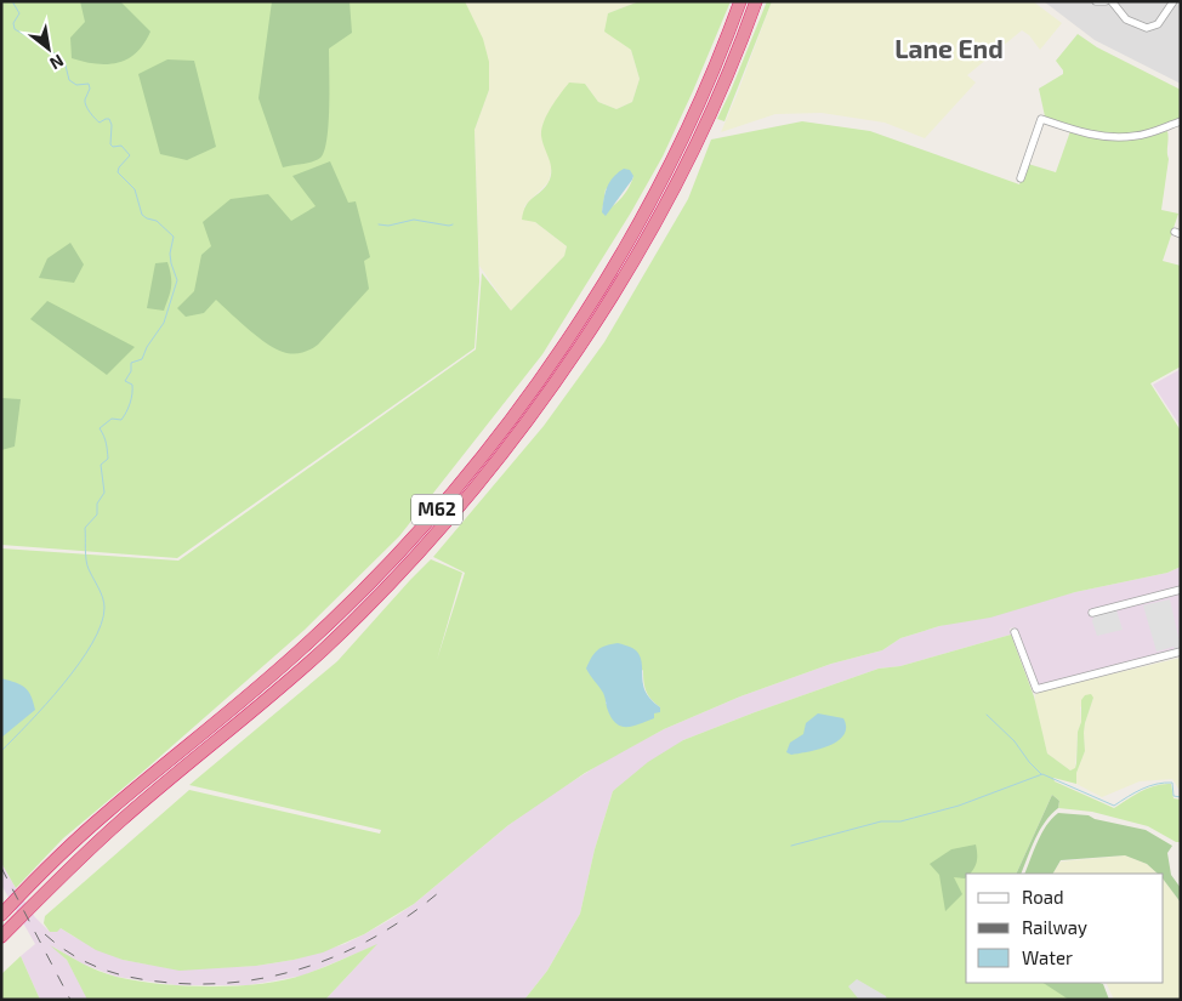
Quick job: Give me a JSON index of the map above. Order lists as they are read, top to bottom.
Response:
{
  "streets": {
    "highway": ["M62"]
  },
  "districts": ["Lane End"],
  "legend": ["Road", "Railway", "Water"],
  "north": "bottom right"
}
